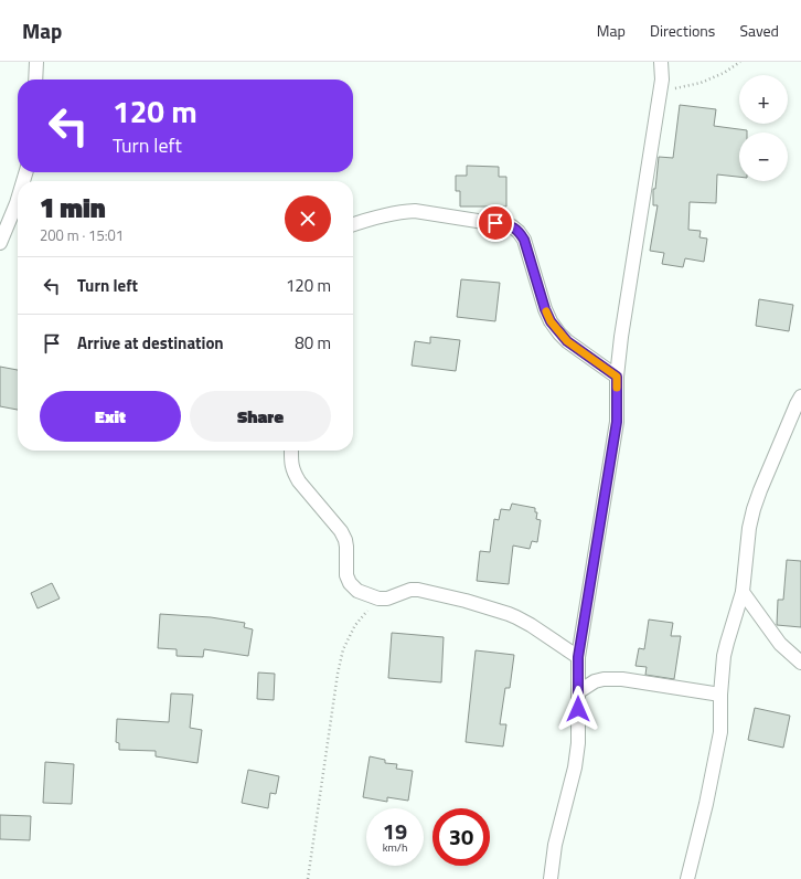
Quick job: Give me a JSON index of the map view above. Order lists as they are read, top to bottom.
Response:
{
  "page": {
    "header": "Map",
    "nav": ["Map", "Directions", "Saved"],
    "map_buttons": ["+", "−"],
    "turn": ["120 m", "Turn left"],
    "heading": ["1 min", "200 m · 15:01"],
    "list": [
      {
        "name": "Turn left",
        "value": "120 m"
      },
      {
        "name": "Arrive at destination",
        "value": "80 m"
      }
    ],
    "buttons": ["Exit", "Share"],
    "speed": "19 km/h",
    "limit": "30"
  }
}
